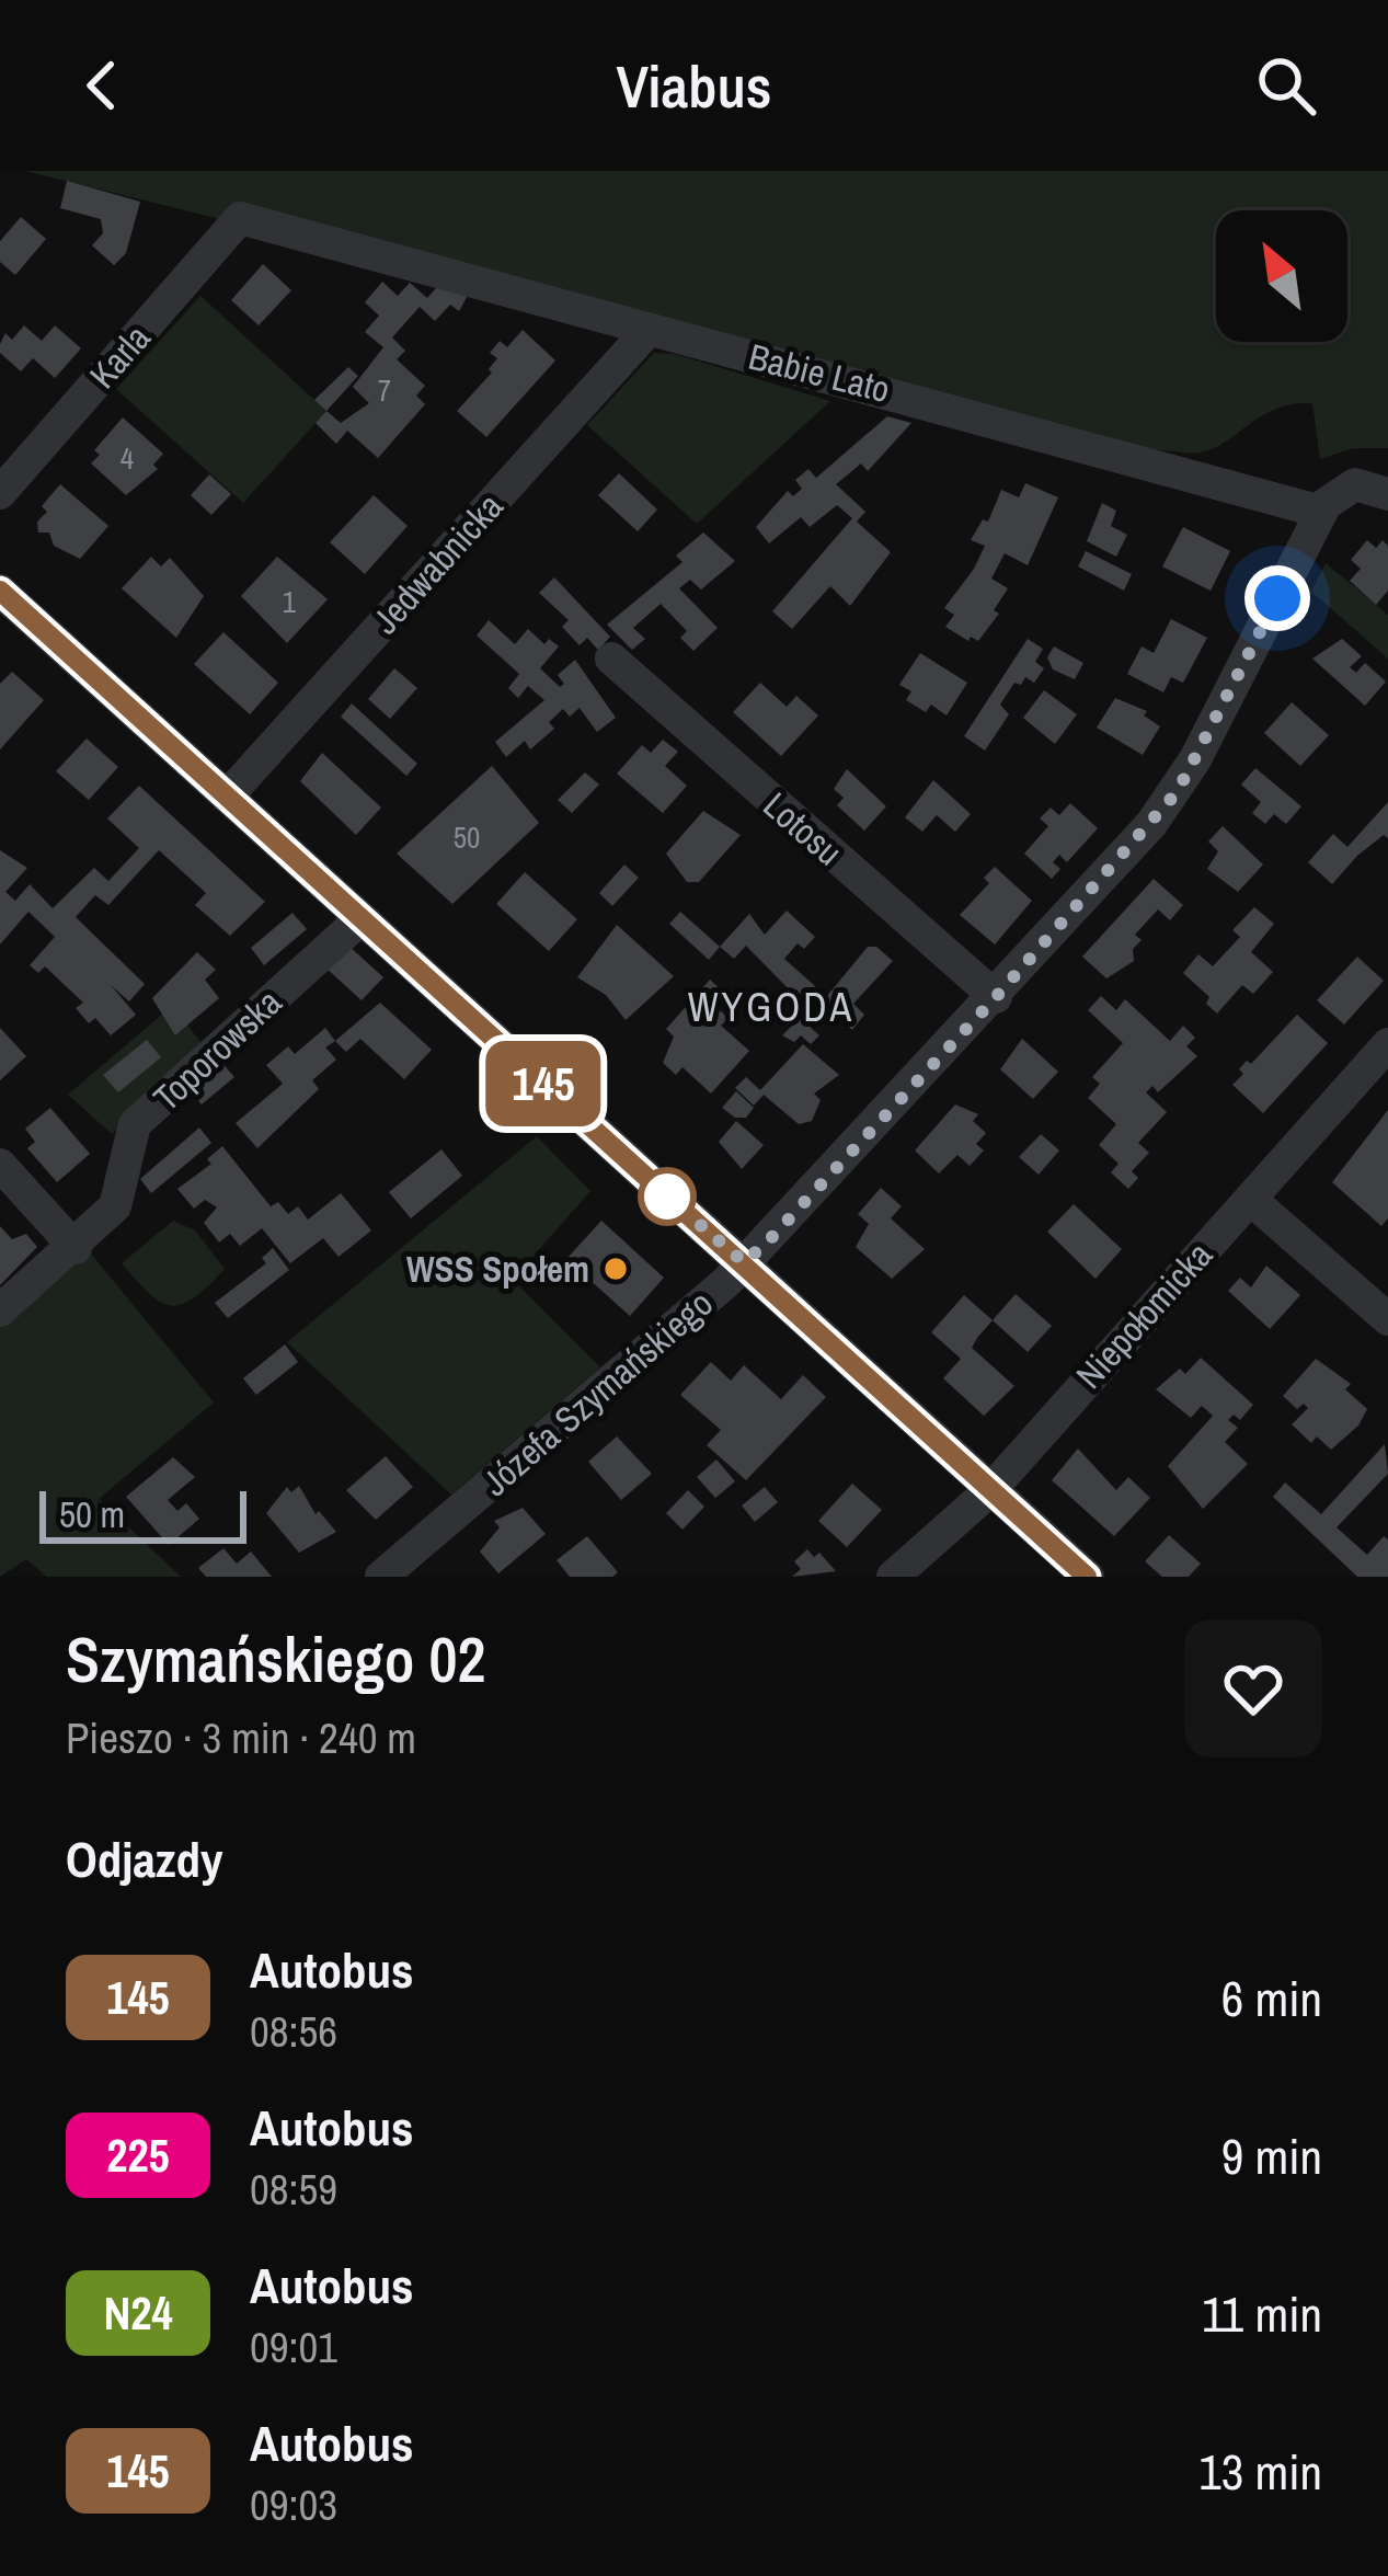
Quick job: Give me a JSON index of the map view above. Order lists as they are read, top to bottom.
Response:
{
  "streets": {
    "street": [
      "Karla",
      "Babie Lato",
      "Jedwabnicka",
      "Lotosu",
      "Toporowska",
      "Niepołomicka",
      "Józefa Szymańskiego"
    ]
  },
  "crossings": [
    ["Karla", "Babie Lato"],
    ["Babie Lato", "Jedwabnicka"],
    ["Babie Lato", "Józefa Szymańskiego"],
    ["Lotosu", "Józefa Szymańskiego"]
  ],
  "districts": ["WYGODA"],
  "places": ["WSS Społem"],
  "lines": ["bus line 145"],
  "house_numbers": [
    "7",
    "4",
    "1",
    "50"
  ],
  "scale_bar": "50 m",
  "north": "top left",
  "page": {
    "header": "Viabus",
    "on_map": "145",
    "scale": "50 m",
    "heading": [
      ["Szymańskiego 02", "Pieszo · 3 min · 240 m"],
      "Odjazdy"
    ],
    "list": [
      {
        "mark": "145",
        "name": "Autobus",
        "note": "08:56",
        "value": "6 min"
      },
      {
        "mark": "225",
        "name": "Autobus",
        "note": "08:59",
        "value": "9 min"
      },
      {
        "mark": "N24",
        "name": "Autobus",
        "note": "09:01",
        "value": "11 min"
      },
      {
        "mark": "145",
        "name": "Autobus",
        "note": "09:03",
        "value": "13 min"
      }
    ]
  }
}
